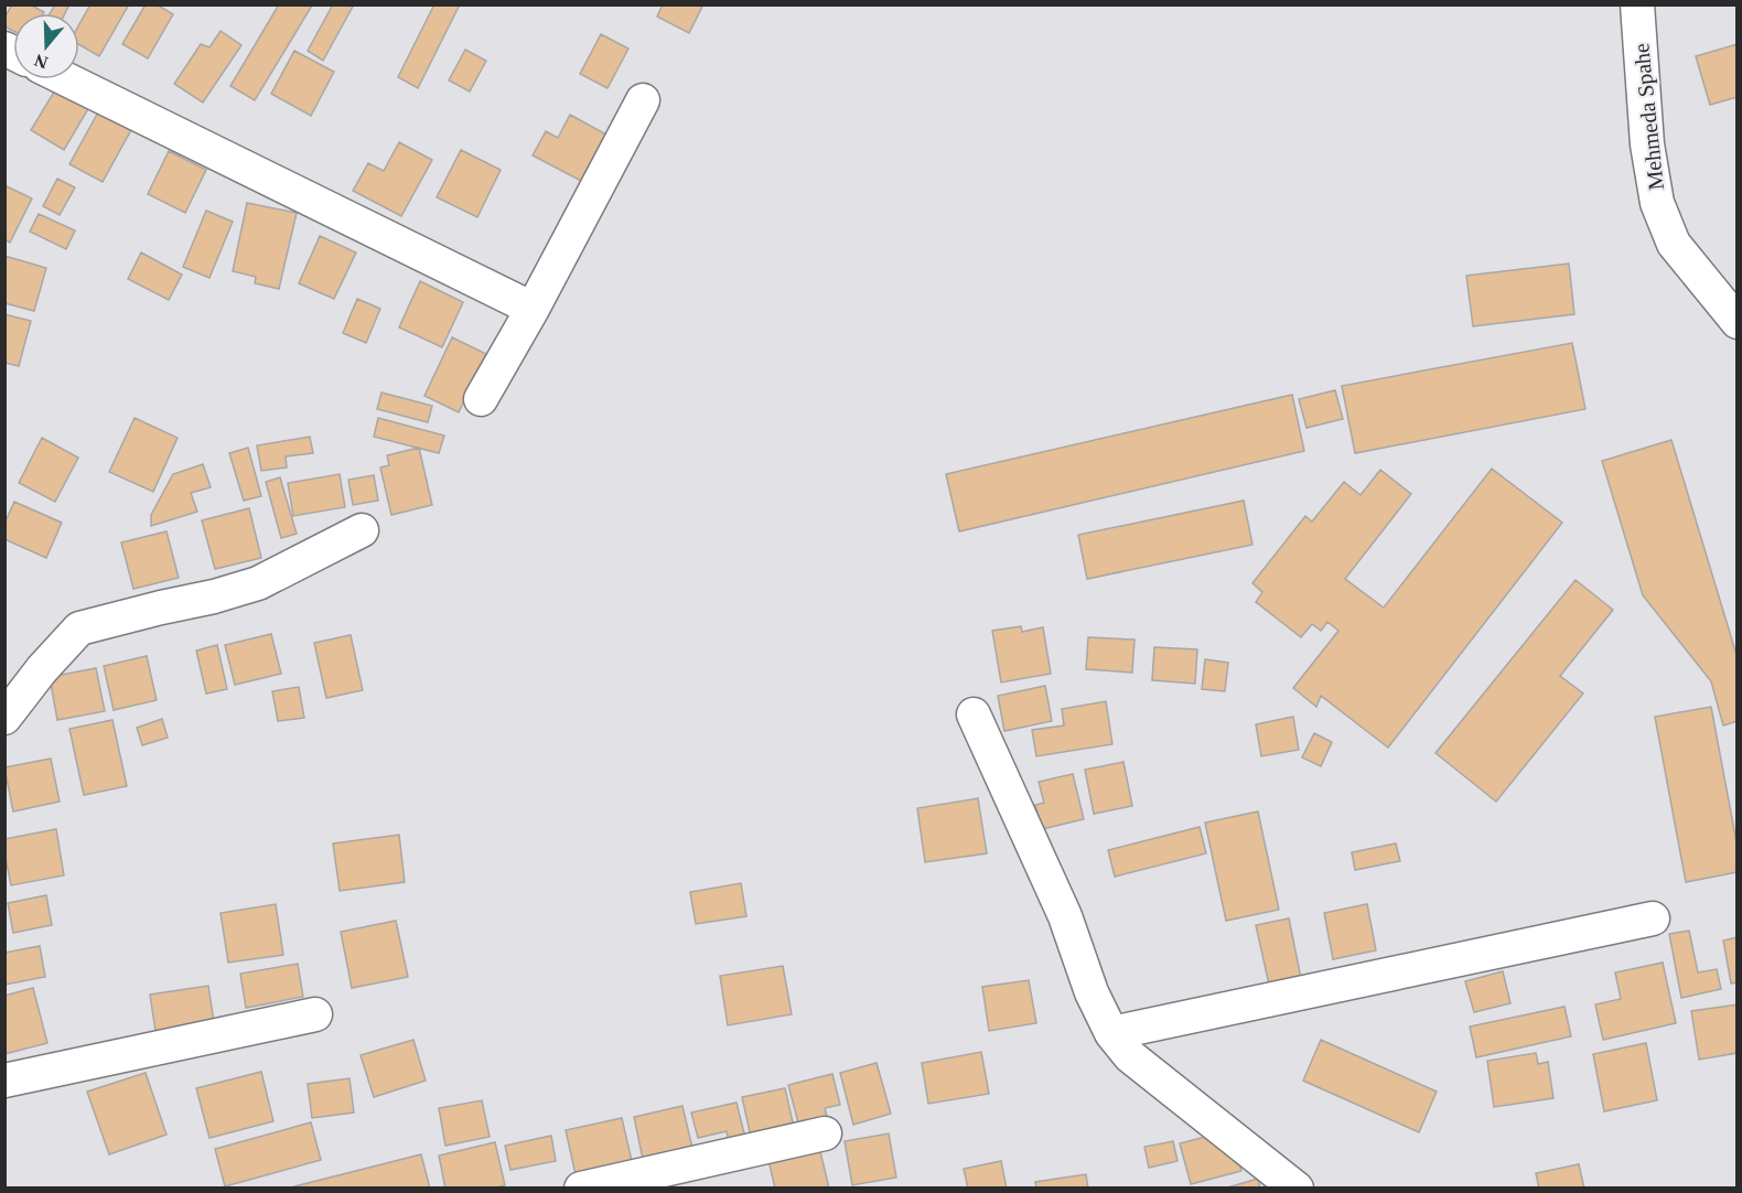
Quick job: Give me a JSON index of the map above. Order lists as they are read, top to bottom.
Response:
{
  "streets": {
    "street": ["Mehmeda Spahe"]
  },
  "north": "bottom"
}
